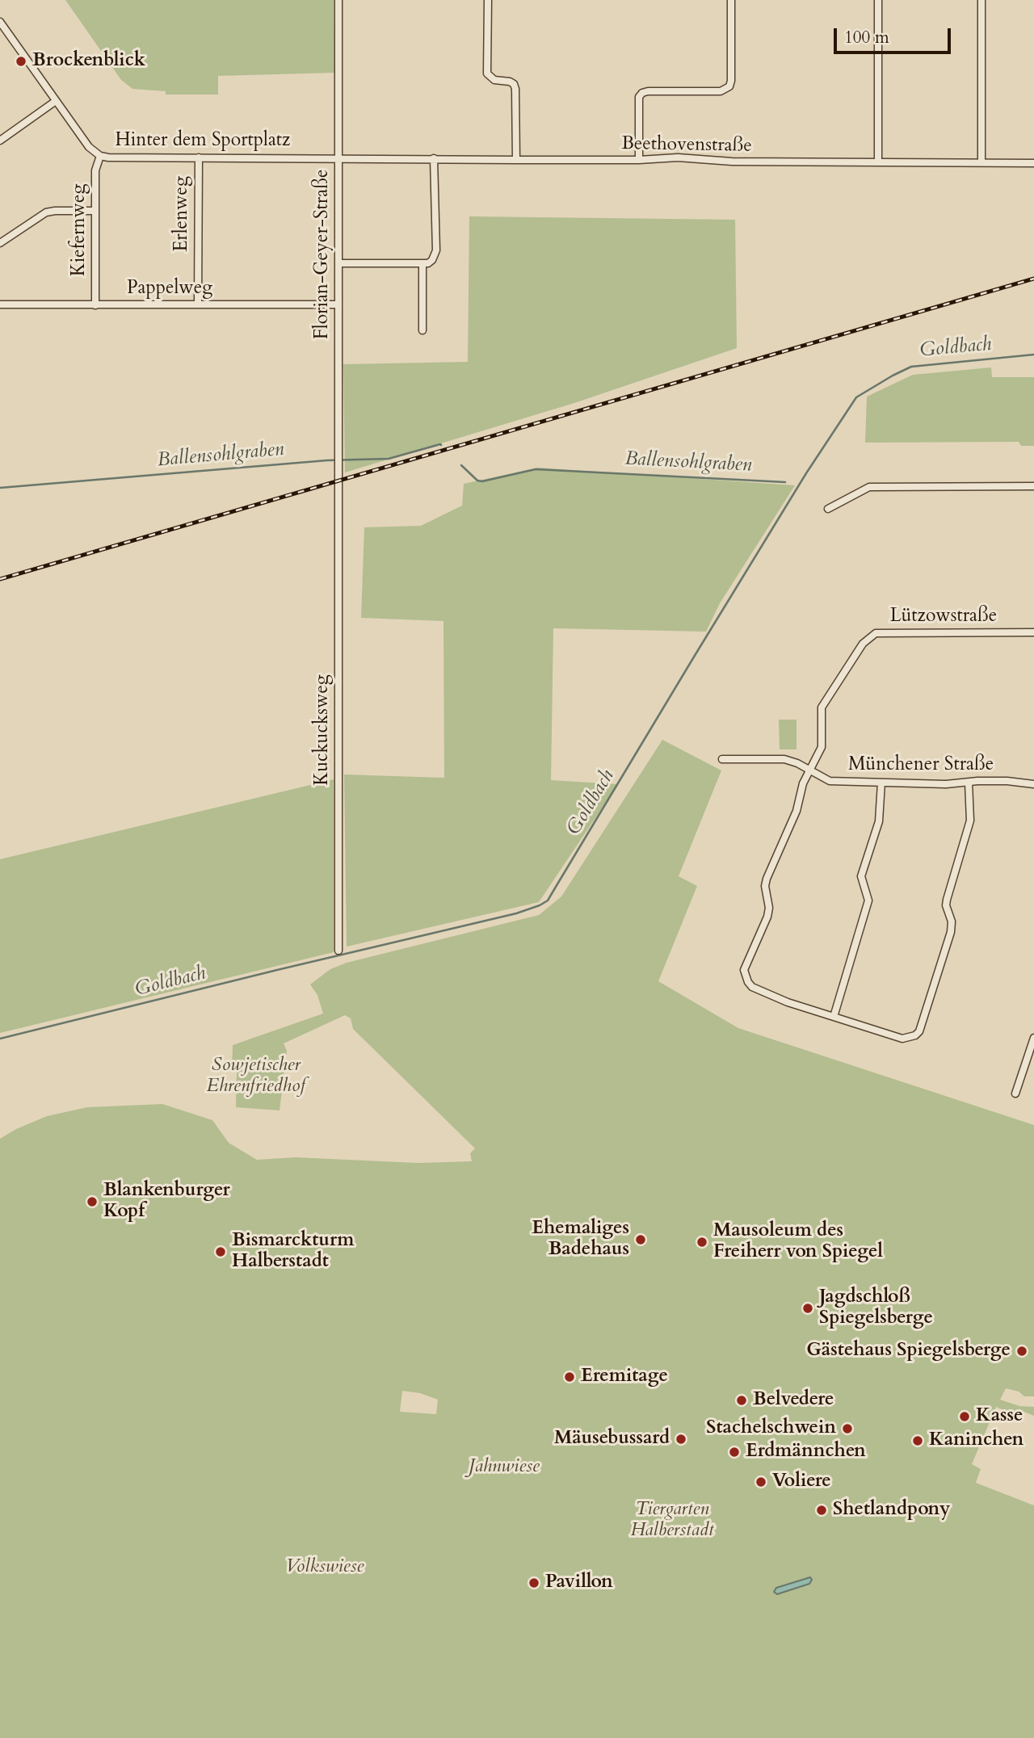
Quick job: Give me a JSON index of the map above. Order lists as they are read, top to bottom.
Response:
{
  "streets": {
    "street": [
      "Hinter dem Sportplatz",
      "Beethovenstraße",
      "Erlenweg",
      "Kiefernweg",
      "Florian-Geyer-Straße",
      "Pappelweg",
      "Lützowstraße",
      "Kuckucksweg",
      "Münchener Straße"
    ]
  },
  "crossings": [
    ["Hinter dem Sportplatz", "Beethovenstraße"],
    ["Hinter dem Sportplatz", "Erlenweg"],
    ["Hinter dem Sportplatz", "Kiefernweg"],
    ["Hinter dem Sportplatz", "Florian-Geyer-Straße"],
    ["Beethovenstraße", "Florian-Geyer-Straße"],
    ["Erlenweg", "Pappelweg"],
    ["Kiefernweg", "Pappelweg"],
    ["Florian-Geyer-Straße", "Pappelweg"],
    ["Florian-Geyer-Straße", "Kuckucksweg"],
    ["Lützowstraße", "Münchener Straße"]
  ],
  "water": ["Goldbach", "Ballensohlgraben"],
  "parks": [
    "Sowjetischer Ehrenfriedhof",
    "Jahnwiese",
    "Tiergarten Halberstadt",
    "Volkswiese"
  ],
  "places": [
    "Brockenblick",
    "Blankenburger Kopf",
    "Ehemaliges Badehaus",
    "Mausoleum des Freiherr von Spiegel",
    "Bismarckturm Halberstadt",
    "Jagdschloß Spiegelsberge",
    "Gästehaus Spiegelsberge",
    "Eremitage",
    "Belvedere",
    "Kasse",
    "Stachelschwein",
    "Mäusebussard",
    "Kaninchen",
    "Erdmännchen",
    "Voliere",
    "Shetlandpony",
    "Pavillon"
  ],
  "scale_bar": "100 m"
}
